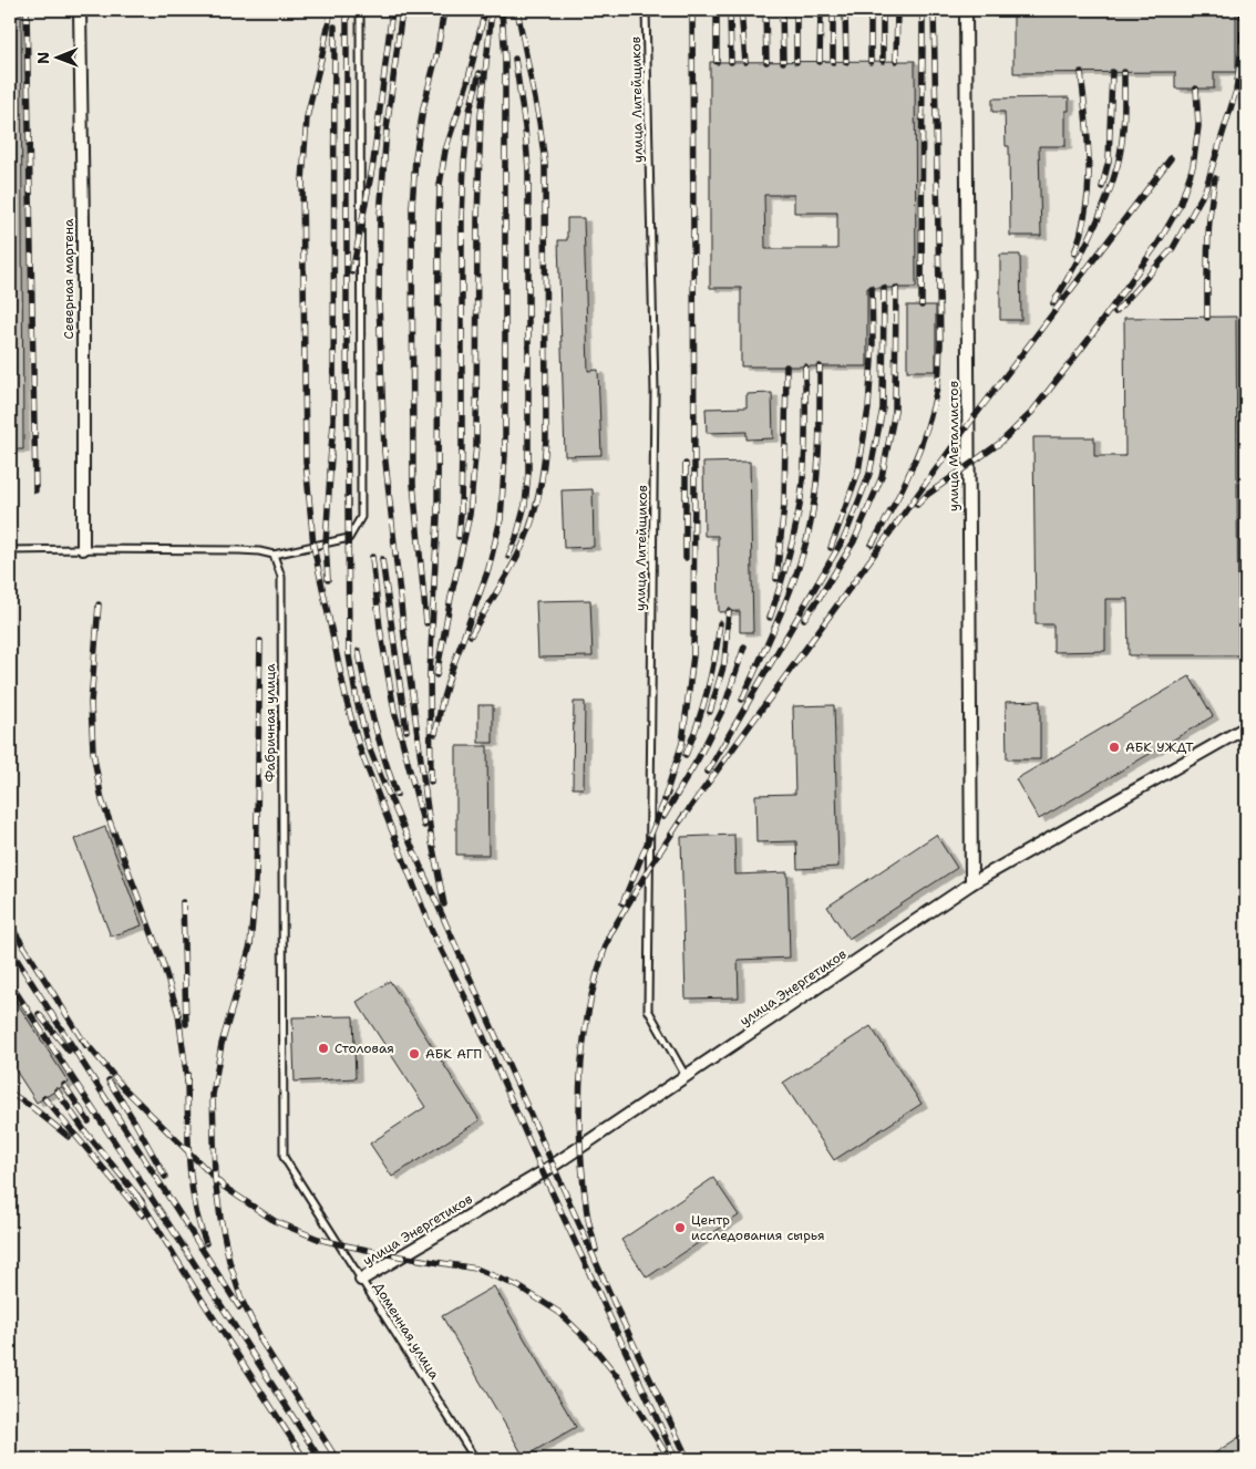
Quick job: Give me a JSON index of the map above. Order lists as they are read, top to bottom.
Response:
{
  "streets": {
    "street": ["Северная мартена", "улица Металлистов", "улица Энергетиков"],
    "lane": ["улица Литейщиков", "Фабричная улица", "Доменная улица"]
  },
  "crossings": [
    ["улица Литейщиков", "улица Энергетиков"],
    ["улица Металлистов", "улица Энергетиков"],
    ["Фабричная улица", "Доменная улица"],
    ["улица Энергетиков", "Доменная улица"]
  ],
  "places": [
    "АБК УЖДТ",
    "Столовая",
    "АБК АГП",
    "Центр исследования сырья"
  ],
  "north": "left"
}
